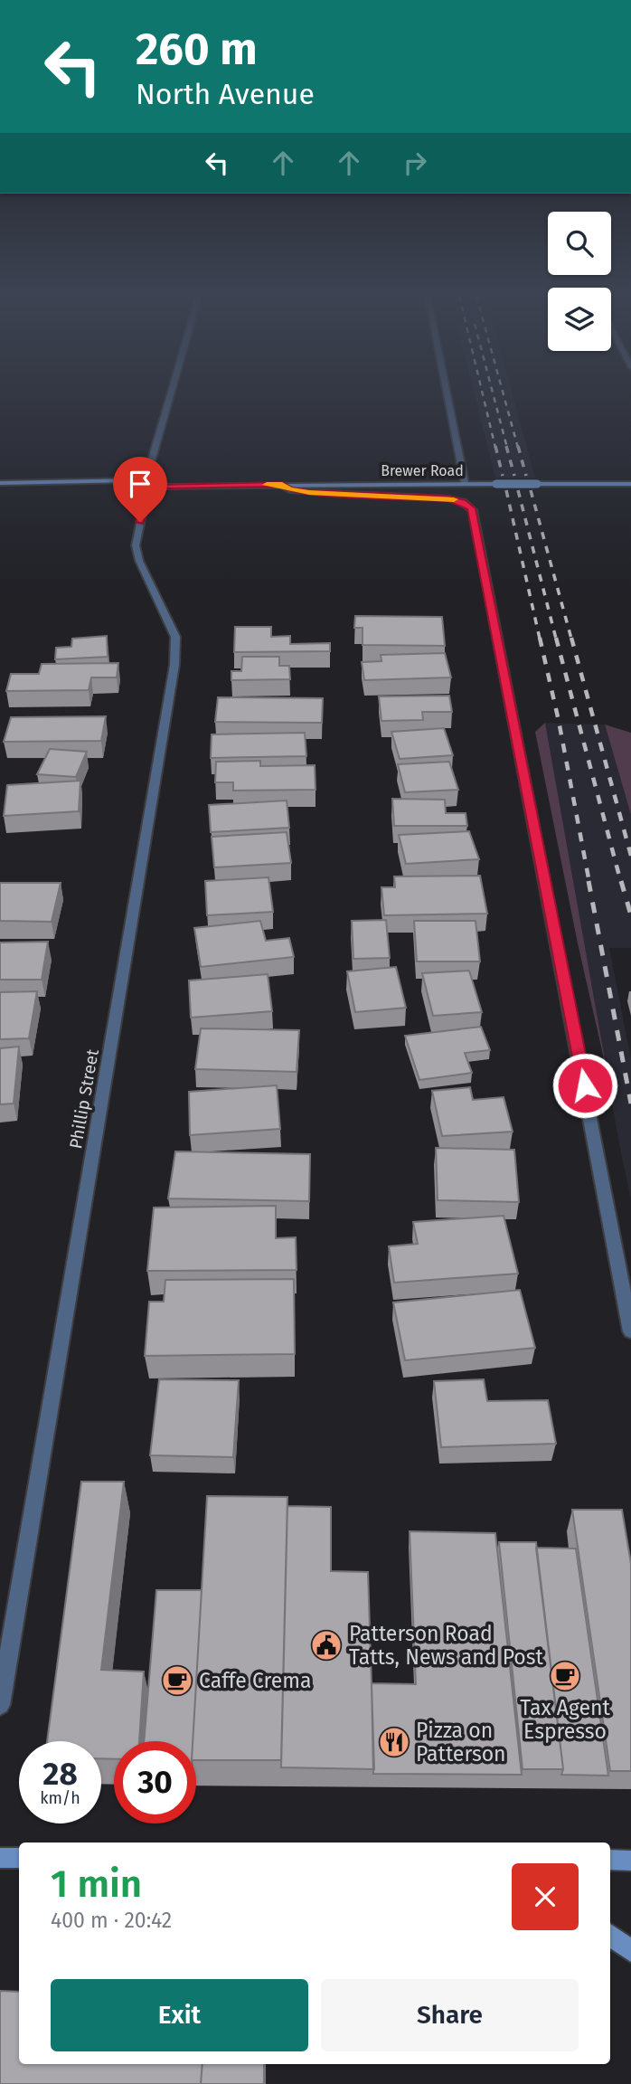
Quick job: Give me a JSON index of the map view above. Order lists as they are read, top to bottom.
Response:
{
  "streets": {
    "street": ["Brewer Road", "Phillip Street"]
  },
  "crossings": [
    ["Brewer Road", "Phillip Street"]
  ],
  "places": {
    "public building": ["Patterson Road Tatts, News and Post"],
    "cafe": ["Tax Agent Espresso", "Caffe Crema"],
    "restaurant": ["Pizza on Patterson"]
  },
  "page": {
    "turn": ["260 m", "North Avenue"],
    "speed": "28 km/h",
    "limit": "30",
    "heading": ["1 min", "400 m · 20:42"],
    "buttons": ["Exit", "Share"]
  }
}
